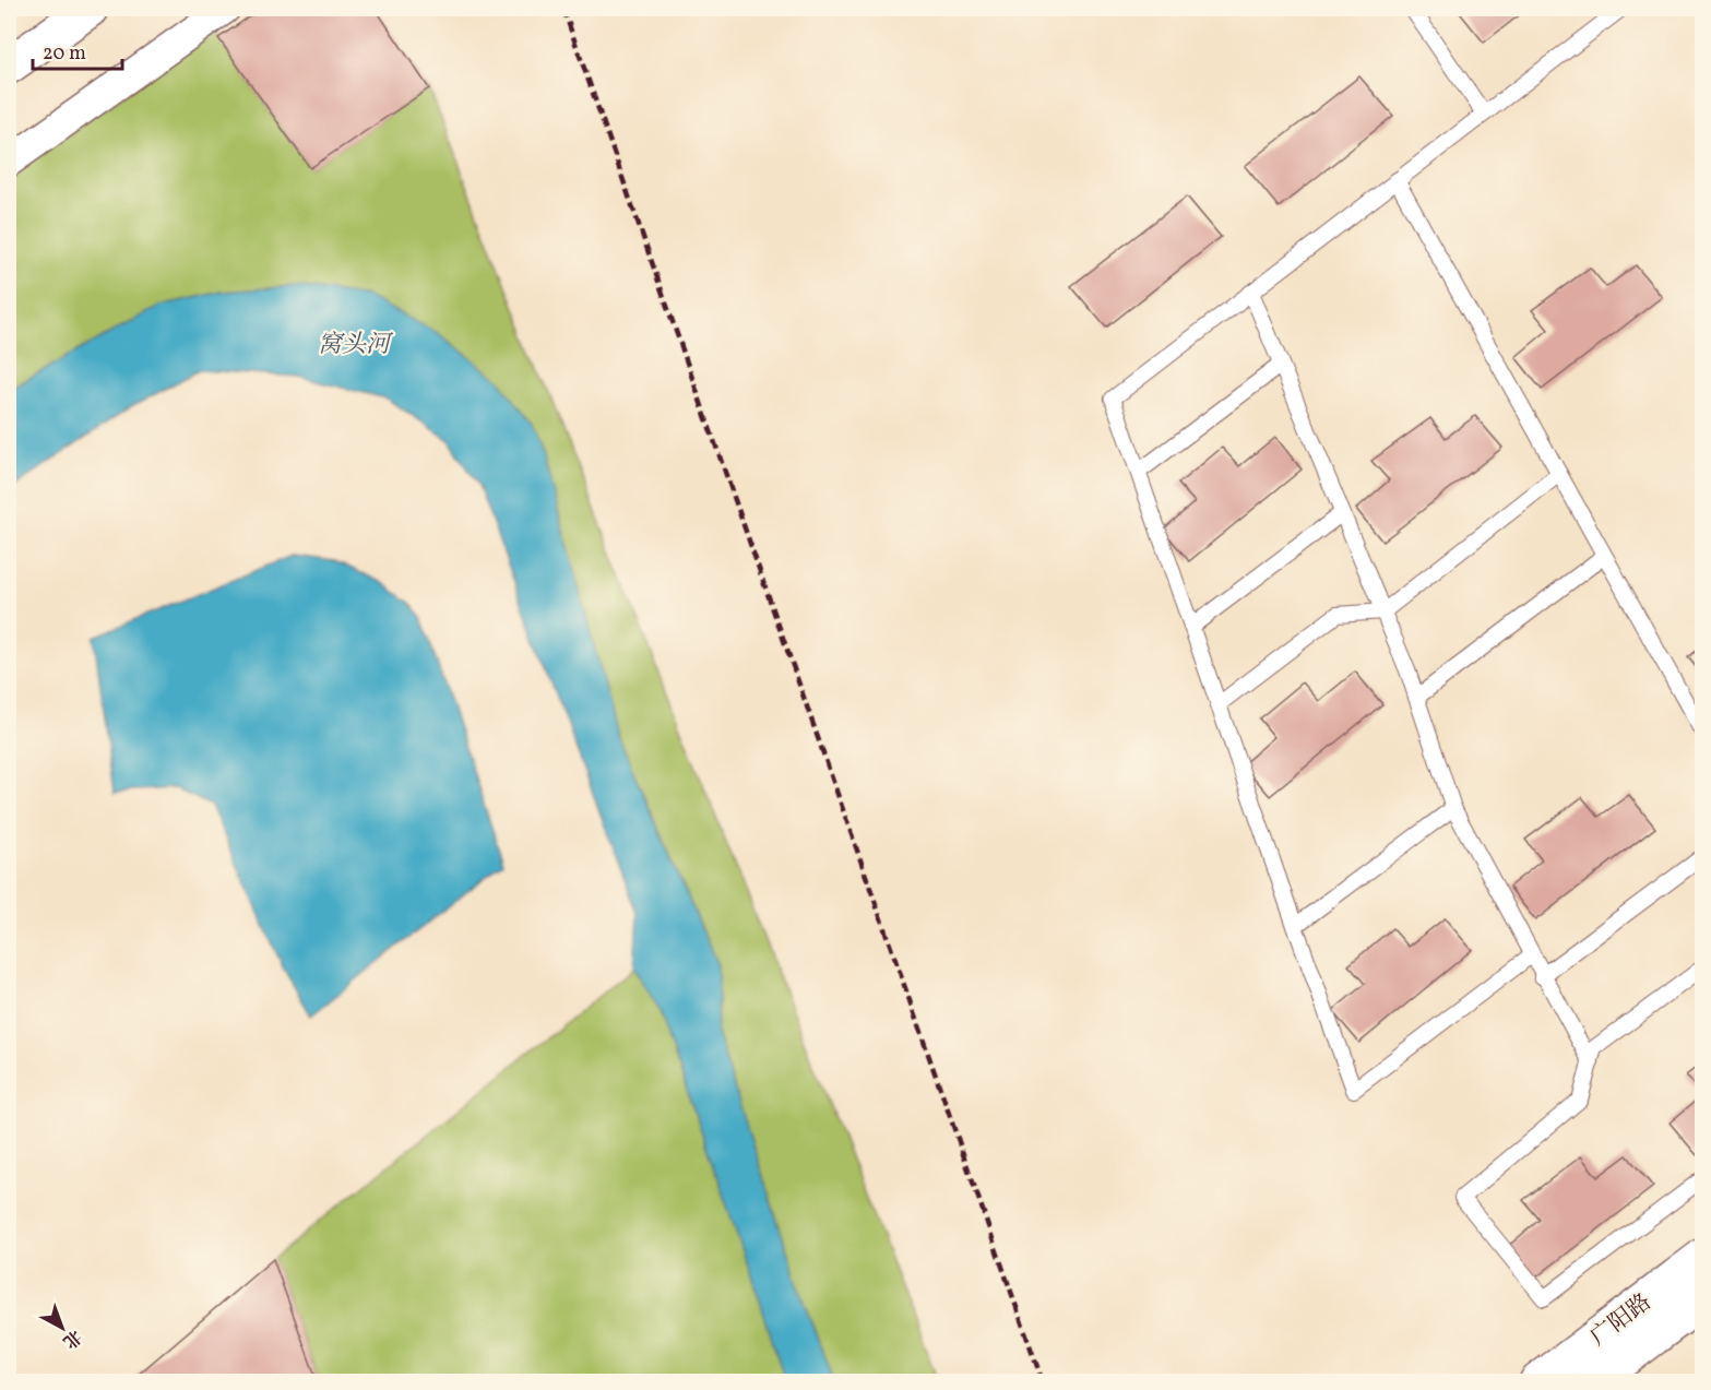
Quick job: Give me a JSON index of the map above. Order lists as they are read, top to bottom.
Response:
{
  "streets": {
    "main road": ["广阳路"]
  },
  "water": ["窝头河"],
  "scale_bar": "20 m",
  "north": "bottom right"
}
